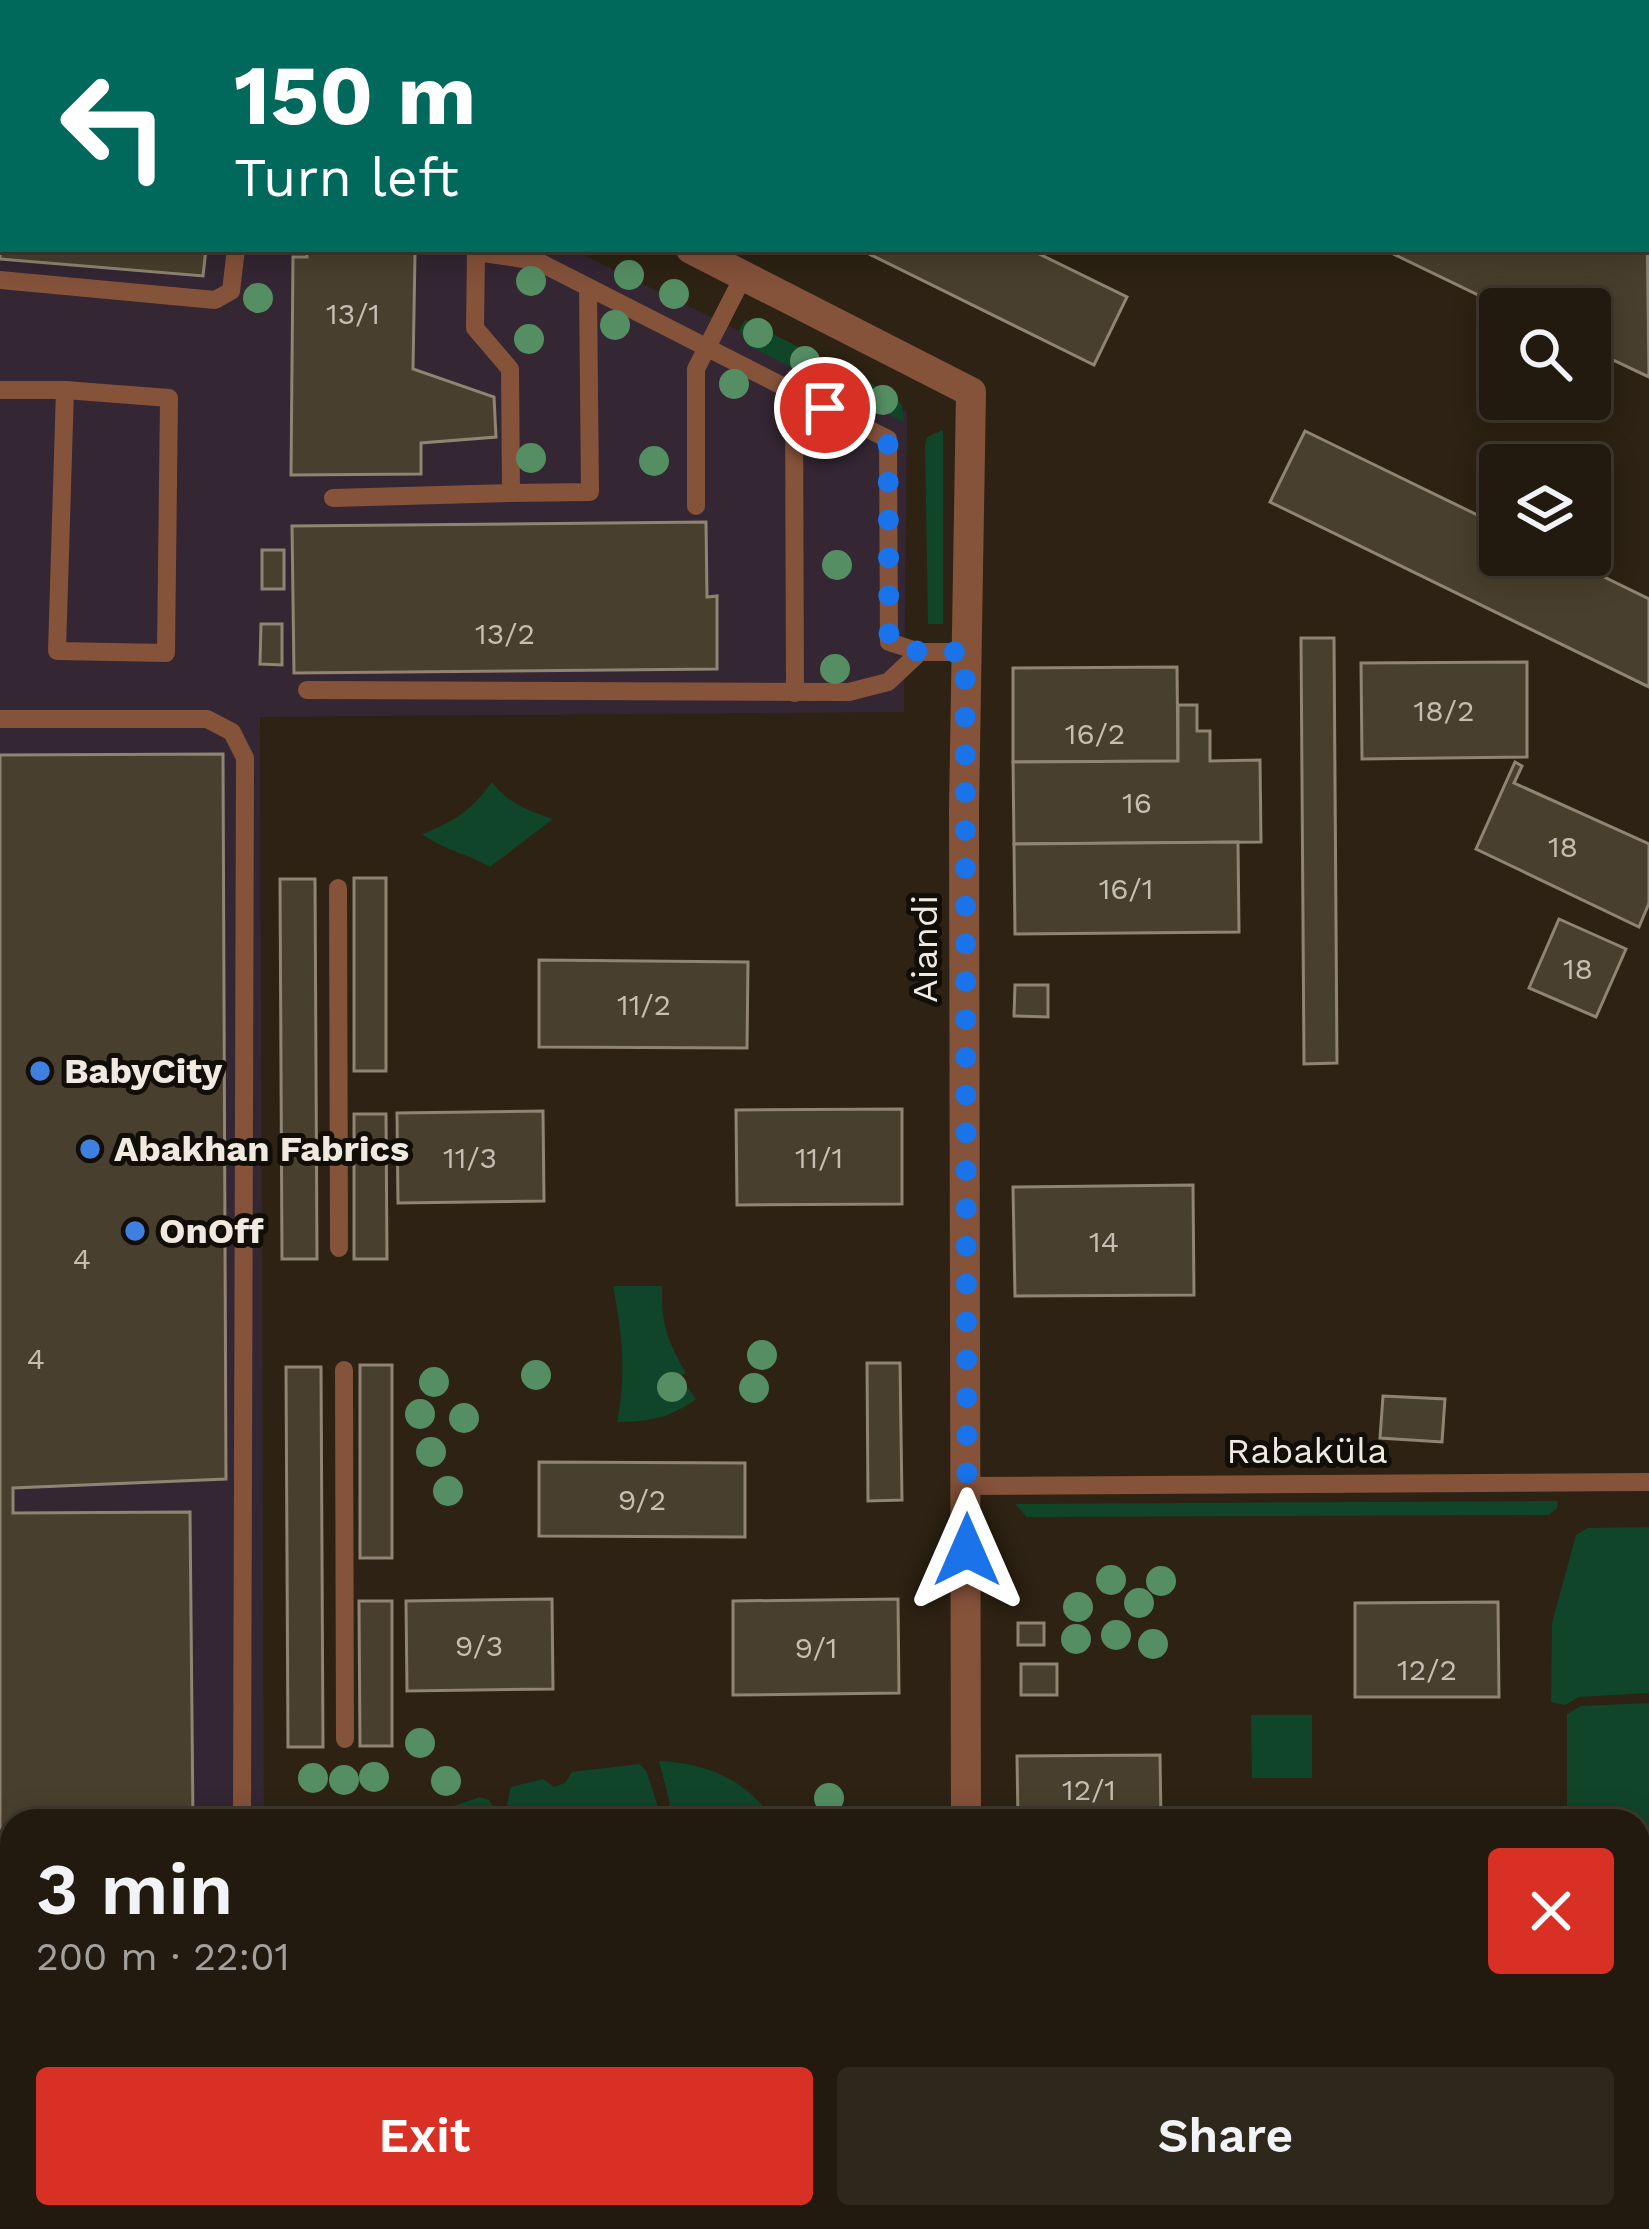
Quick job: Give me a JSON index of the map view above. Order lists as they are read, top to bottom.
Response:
{
  "streets": {
    "street": ["Aiandi"],
    "lane": ["Rabaküla"]
  },
  "crossings": [
    ["Aiandi", "Rabaküla"]
  ],
  "places": ["BabyCity", "Abakhan Fabrics", "OnOff"],
  "house_numbers": [
    "13/1",
    "13/2",
    "18/2",
    "16/2",
    "16",
    "18",
    "16/1",
    "18",
    "11/2",
    "11/3",
    "11/1",
    "14",
    "4",
    "4",
    "9/2",
    "9/3",
    "9/1",
    "12/2",
    "12/1"
  ],
  "page": {
    "turn": ["150 m", "Turn left"],
    "heading": ["3 min", "200 m · 22:01"],
    "buttons": ["Exit", "Share"]
  }
}
